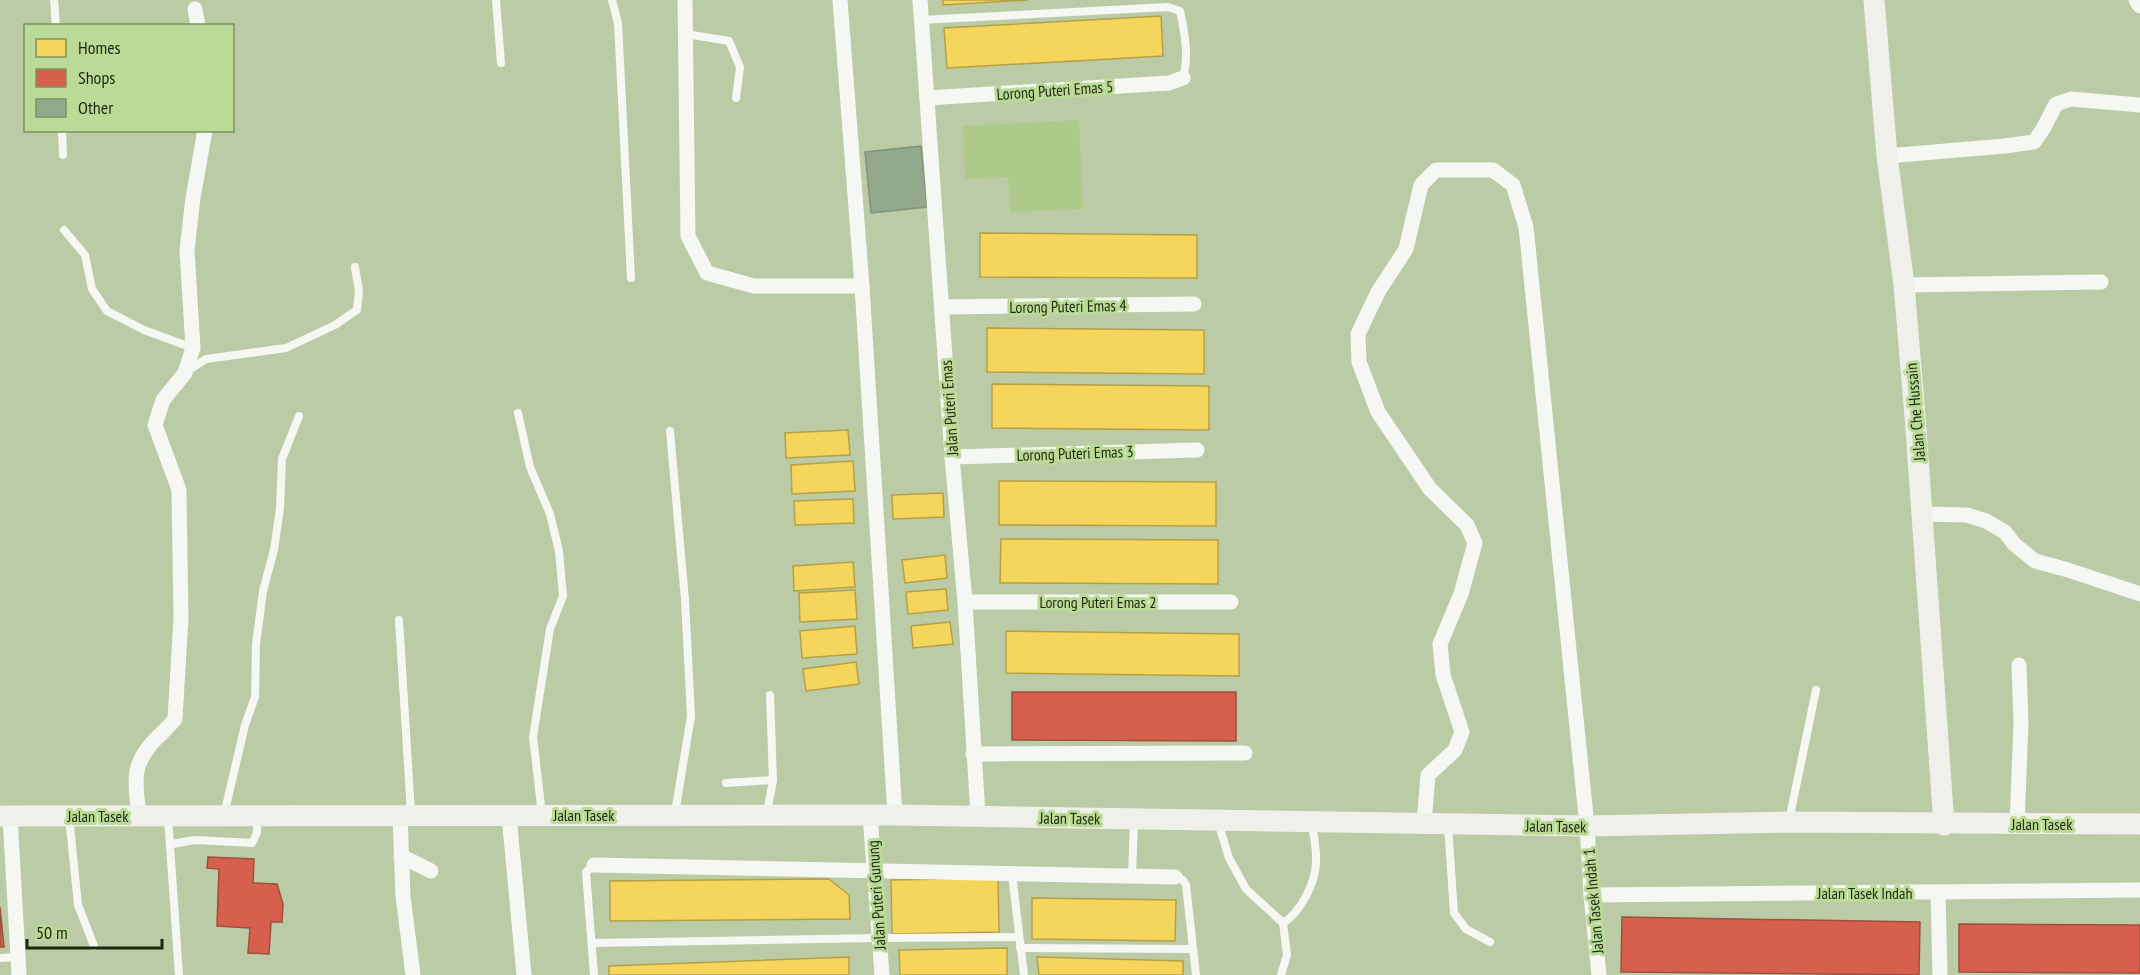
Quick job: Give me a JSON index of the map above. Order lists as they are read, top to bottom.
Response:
{
  "streets": {
    "main road": ["Jalan Che Hussain", "Jalan Tasek"],
    "street": [
      "Lorong Puteri Emas 5",
      "Lorong Puteri Emas 4",
      "Jalan Puteri Emas",
      "Lorong Puteri Emas 3",
      "Lorong Puteri Emas 2",
      "Jalan Tasek Indah",
      "Jalan Puteri Gunung",
      "Jalan Tasek Indah 1"
    ]
  },
  "crossings": [
    ["Lorong Puteri Emas 5", "Jalan Puteri Emas"],
    ["Lorong Puteri Emas 4", "Jalan Puteri Emas"],
    ["Jalan Puteri Emas", "Lorong Puteri Emas 3"],
    ["Jalan Puteri Emas", "Lorong Puteri Emas 2"],
    ["Jalan Puteri Emas", "Jalan Tasek"],
    ["Jalan Che Hussain", "Jalan Tasek"],
    ["Jalan Tasek", "Jalan Puteri Gunung"],
    ["Jalan Tasek", "Jalan Tasek Indah 1"],
    ["Jalan Tasek Indah", "Jalan Tasek Indah 1"]
  ],
  "legend": ["Homes", "Shops", "Other"],
  "scale_bar": "50 m"
}
